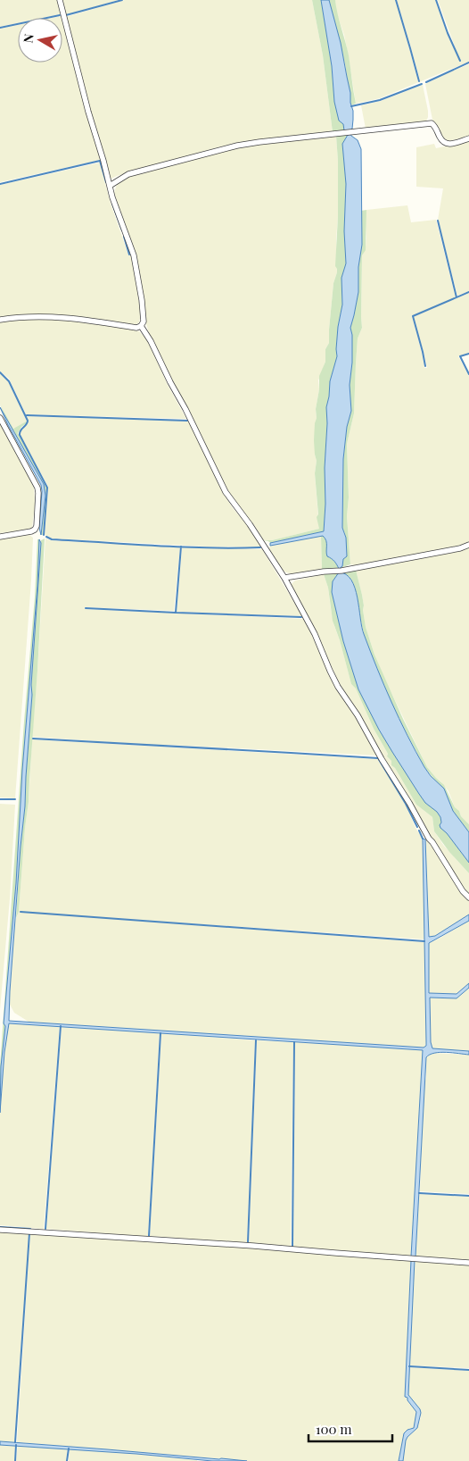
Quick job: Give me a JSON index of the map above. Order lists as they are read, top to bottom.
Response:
{
  "scale_bar": "100 m",
  "north": "left"
}
